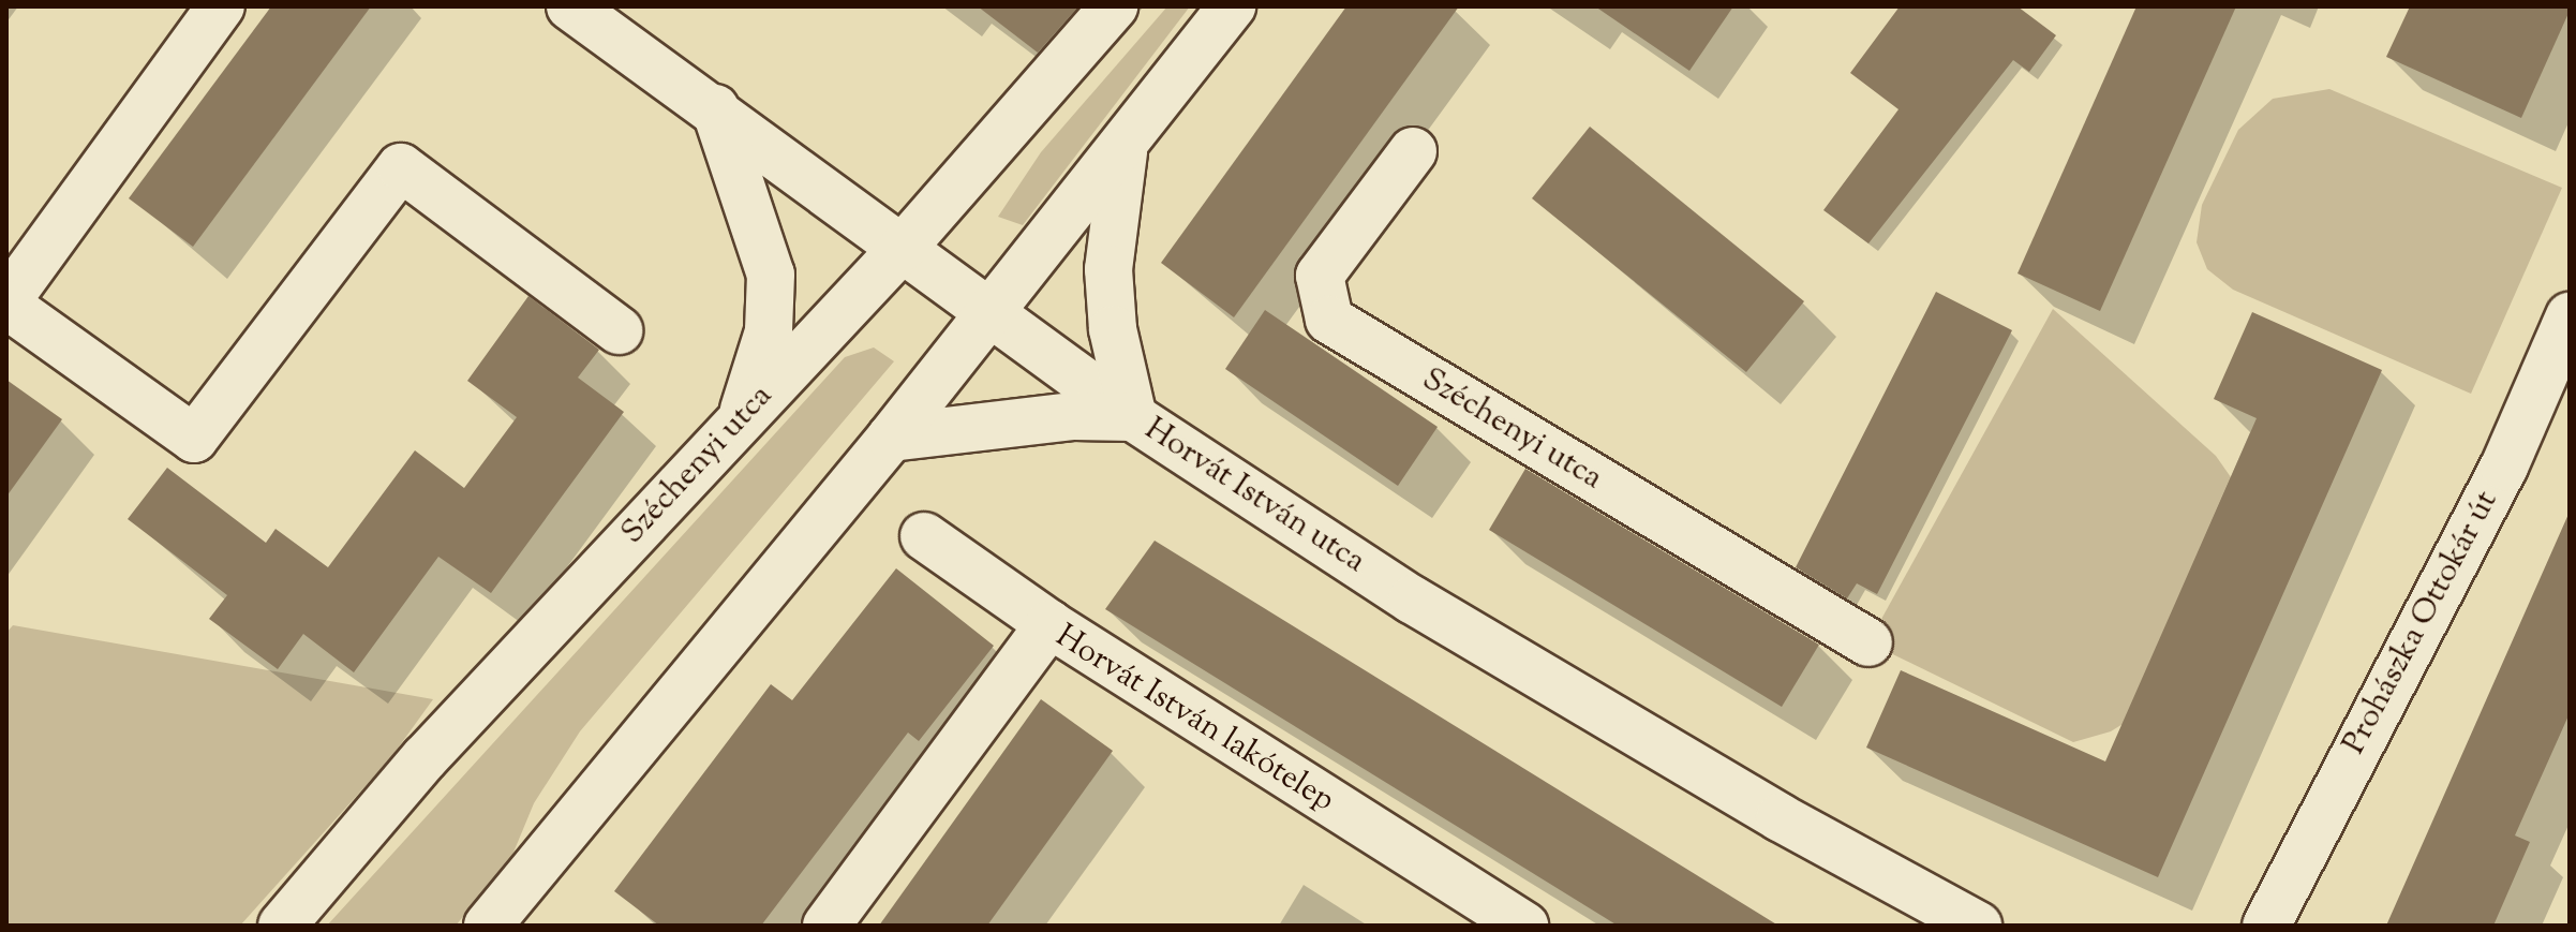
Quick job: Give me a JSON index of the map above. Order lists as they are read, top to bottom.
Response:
{
  "streets": {
    "main road": [
      "Széchenyi utca",
      "Horvát István utca",
      "Prohászka Ottokár út",
      "Horvát István lakótelep"
    ]
  },
  "crossings": [
    ["Széchenyi utca", "Horvát István utca"]
  ]
}
